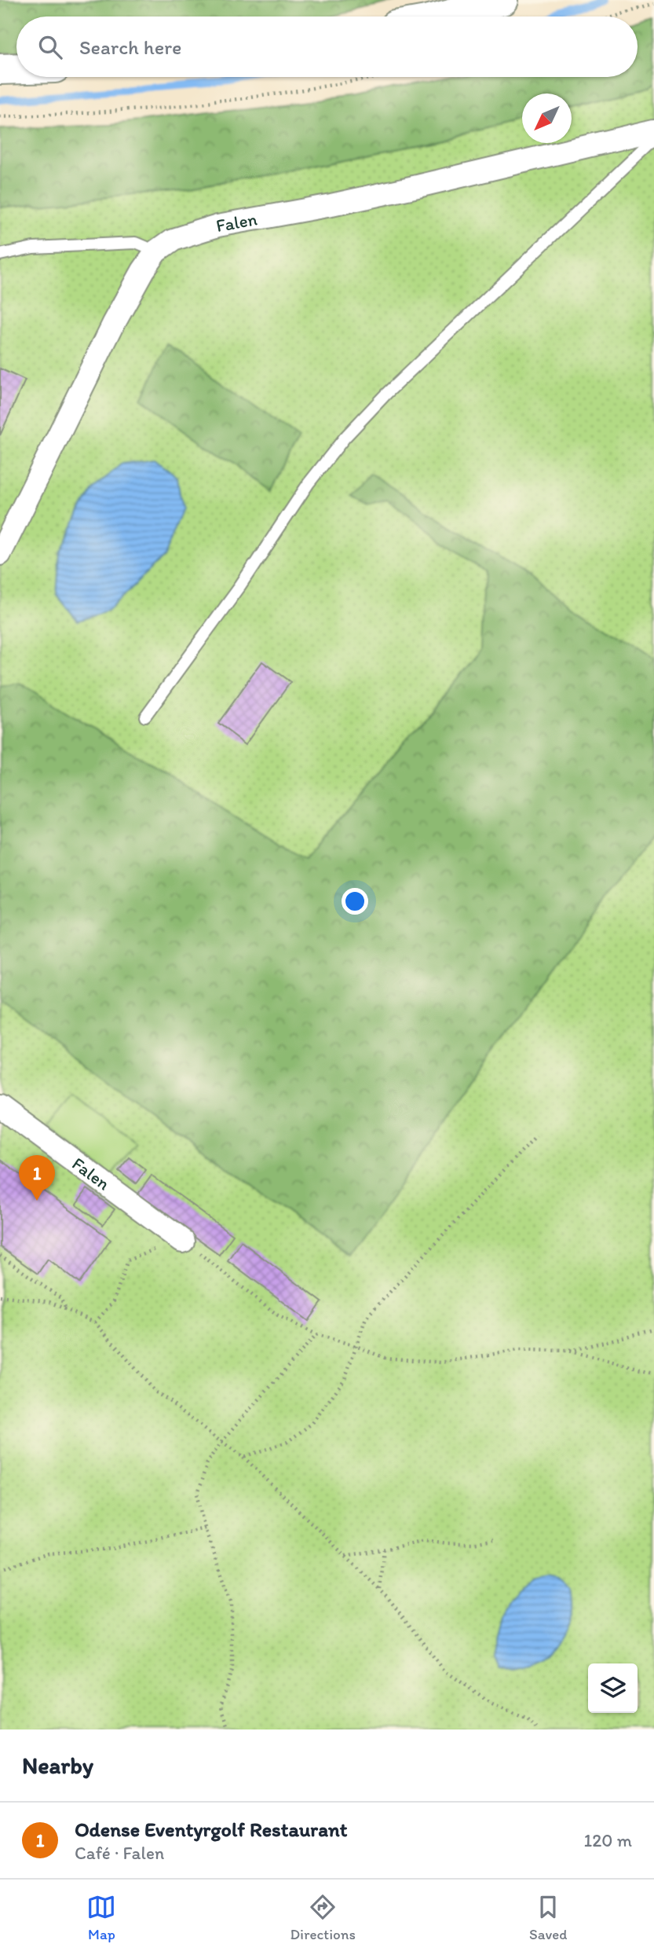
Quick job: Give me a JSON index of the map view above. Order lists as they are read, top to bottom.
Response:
{
  "streets": {
    "street": ["Falen"]
  },
  "north": "bottom left",
  "page": {
    "search": "Search here",
    "pins": "1",
    "heading": "Nearby",
    "list": [
      {
        "mark": "1",
        "name": "Odense Eventyrgolf Restaurant",
        "note": "Café · Falen",
        "value": "120 m"
      }
    ],
    "nav": ["Map", "Directions", "Saved"]
  }
}
